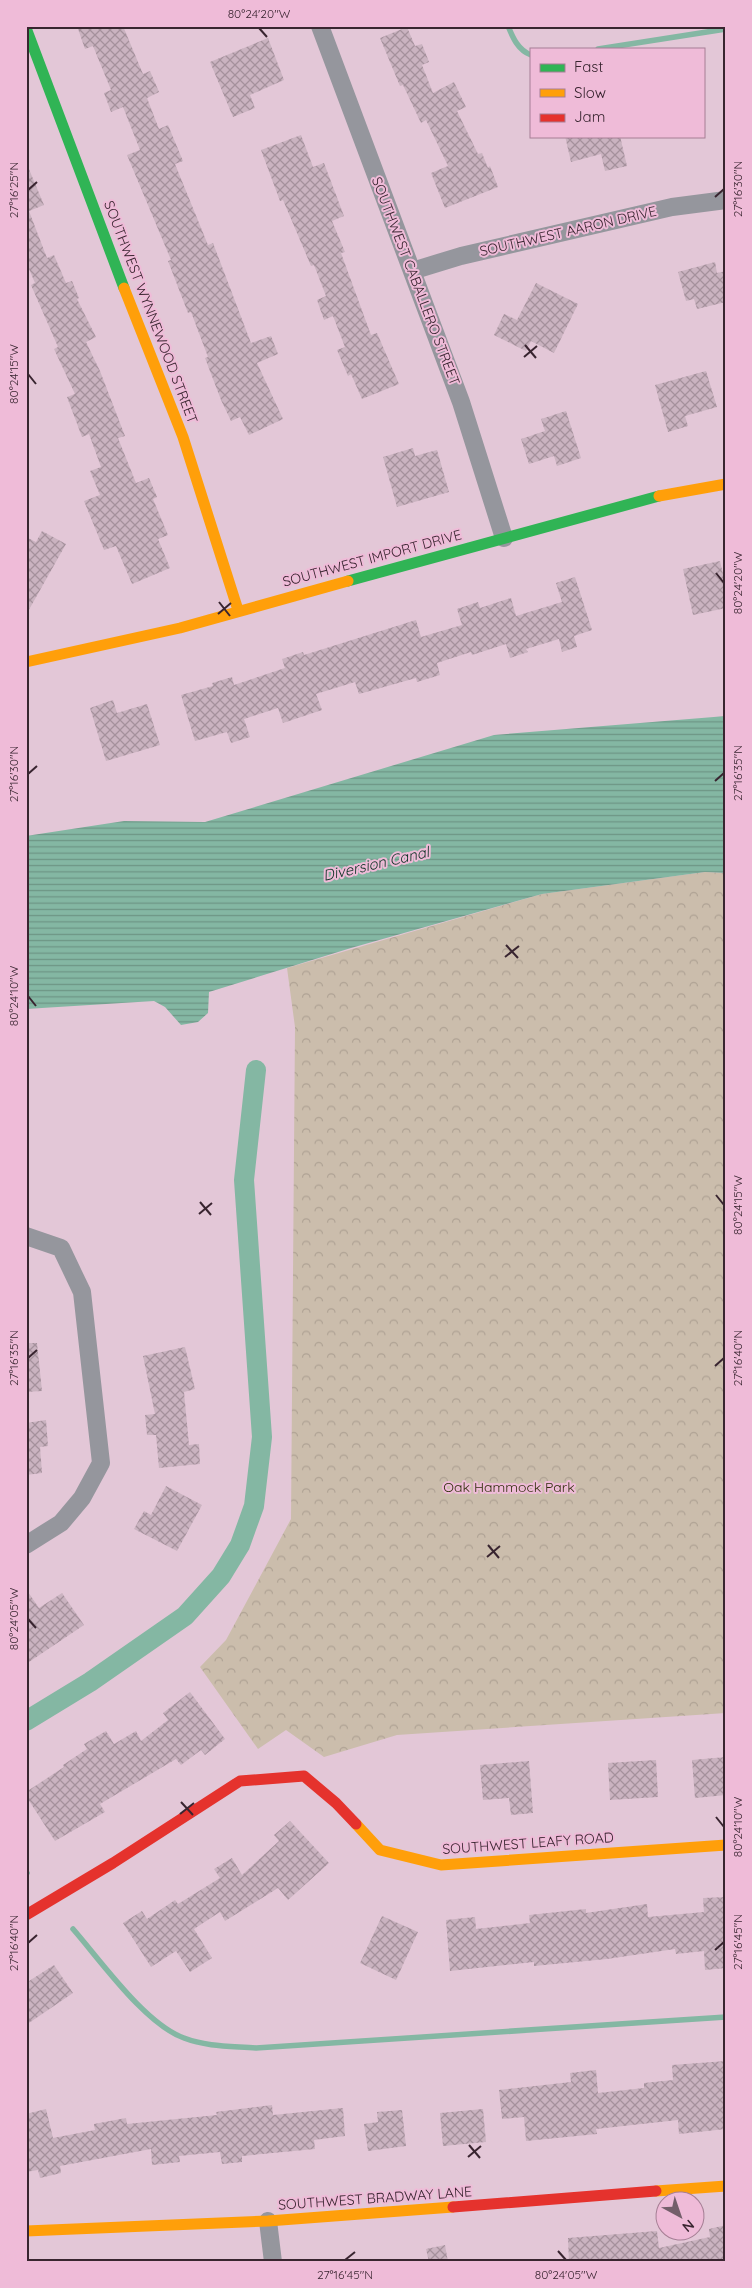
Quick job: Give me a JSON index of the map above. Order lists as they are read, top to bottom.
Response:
{
  "streets": {
    "street": [
      "SOUTHWEST AARON DRIVE",
      "SOUTHWEST CABALLERO STREET",
      "SOUTHWEST WYNNEWOOD STREET",
      "SOUTHWEST IMPORT DRIVE",
      "SOUTHWEST LEAFY ROAD",
      "SOUTHWEST BRADWAY LANE"
    ]
  },
  "crossings": [
    ["SOUTHWEST AARON DRIVE", "SOUTHWEST CABALLERO STREET"],
    ["SOUTHWEST CABALLERO STREET", "SOUTHWEST IMPORT DRIVE"],
    ["SOUTHWEST WYNNEWOOD STREET", "SOUTHWEST IMPORT DRIVE"]
  ],
  "water": ["Diversion Canal"],
  "parks": ["Oak Hammock Park"],
  "legend": ["Fast", "Slow", "Jam"],
  "north": "bottom right",
  "coordinates": [
    "80°24'20\"W",
    "27°16'30\"N",
    "27°16'25\"N",
    "80°24'15\"W",
    "27°16'35\"N",
    "80°24'10\"W",
    "27°16'40\"N",
    "80°24'05\"W",
    "27°16'45\"N"
  ]
}
